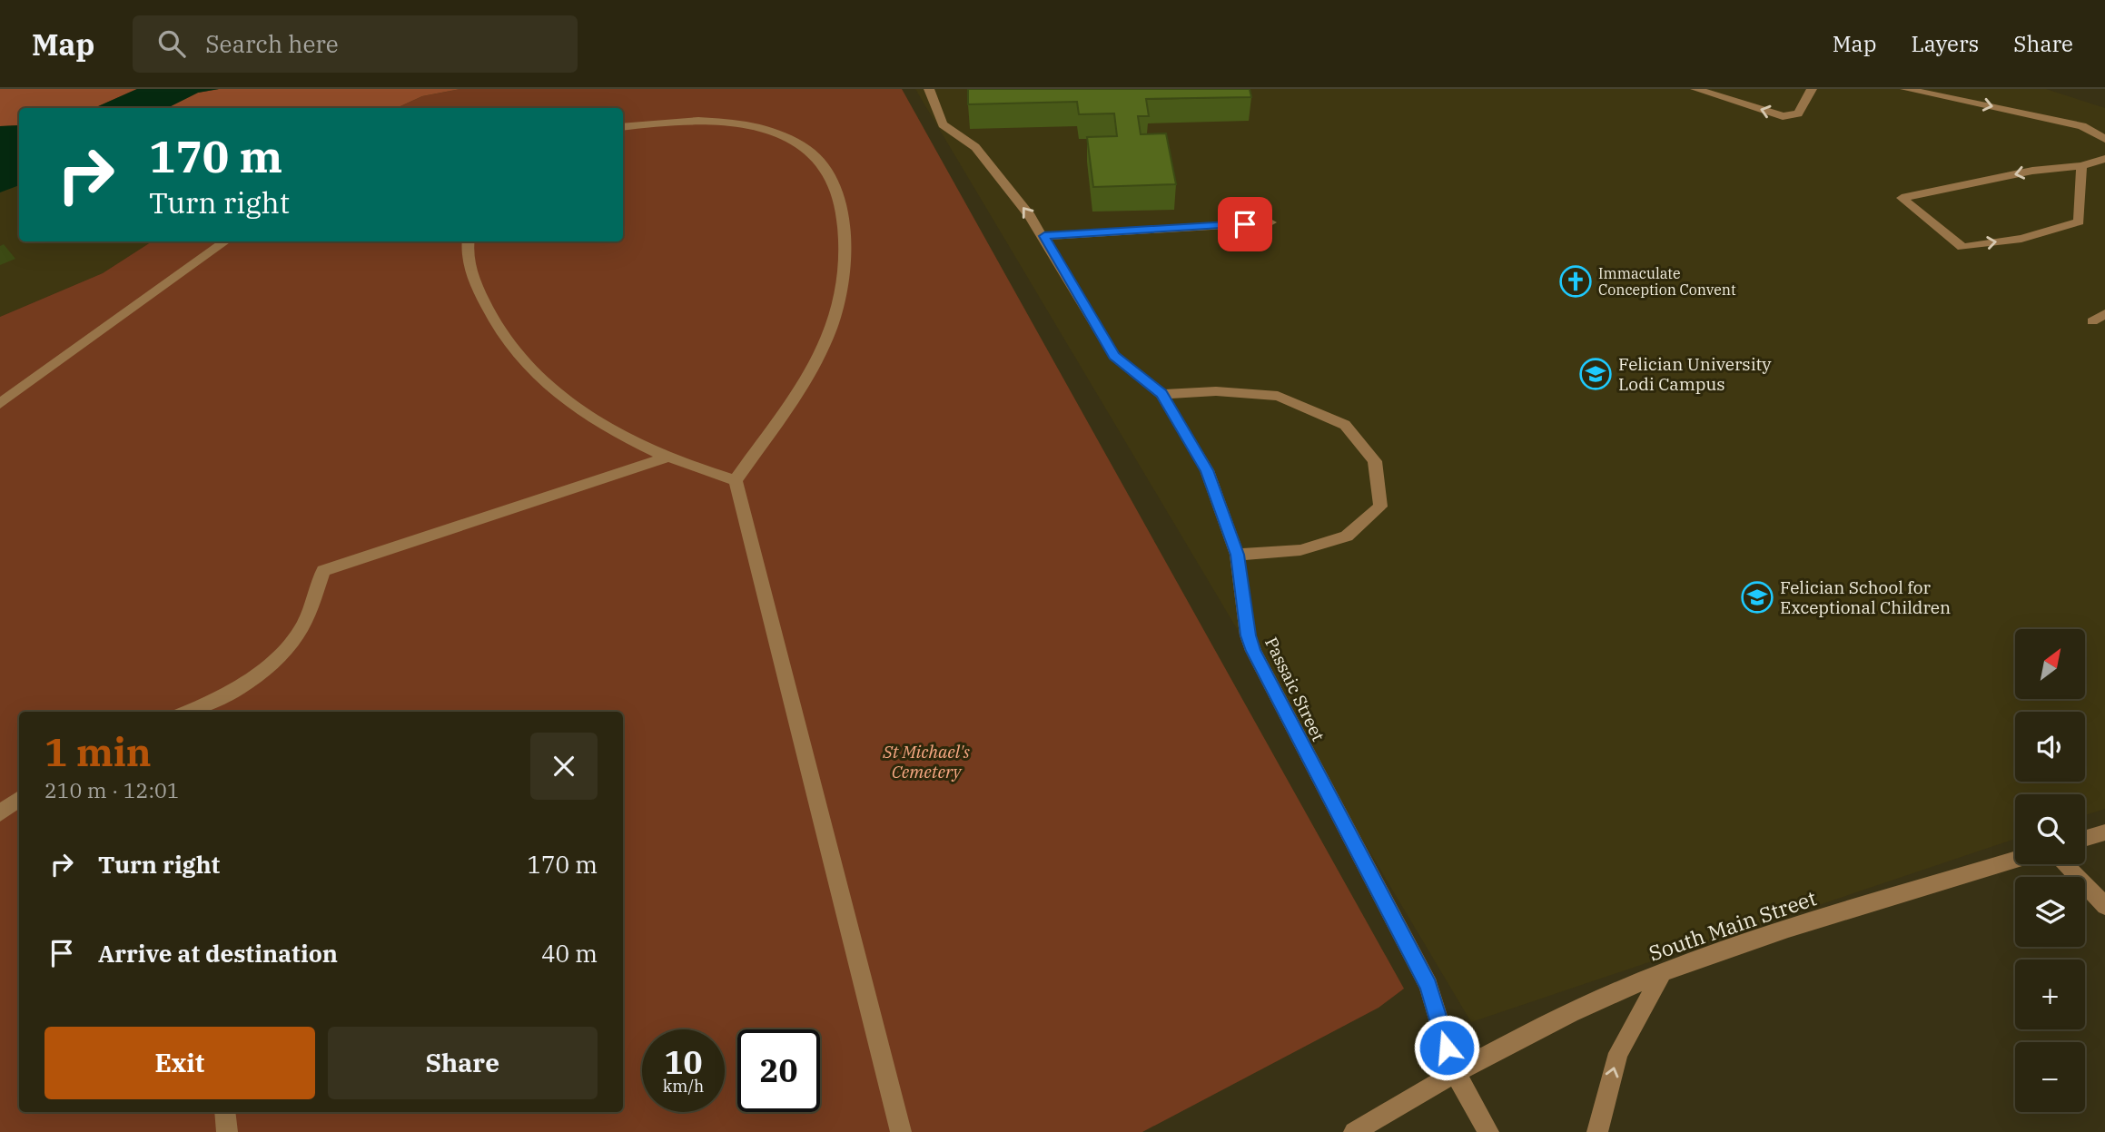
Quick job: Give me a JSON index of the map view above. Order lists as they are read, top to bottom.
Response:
{
  "streets": {
    "street": ["Passaic Street", "South Main Street"]
  },
  "crossings": [
    ["Passaic Street", "South Main Street"]
  ],
  "parks": ["St Michael's Cemetery"],
  "places": {
    "church": ["Immaculate Conception Convent"],
    "school or university": ["Felician University Lodi Campus", "Felician School for Exceptional Children"]
  },
  "north": "top right",
  "page": {
    "header": "Map",
    "search": "Search here",
    "nav": ["Map", "Layers", "Share"],
    "turn": ["170 m", "Turn right"],
    "map_buttons": ["+", "−"],
    "heading": ["1 min", "210 m · 12:01"],
    "list": [
      {
        "name": "Turn right",
        "value": "170 m"
      },
      {
        "name": "Arrive at destination",
        "value": "40 m"
      }
    ],
    "buttons": ["Exit", "Share"],
    "speed": "10 km/h",
    "limit": "20"
  }
}
